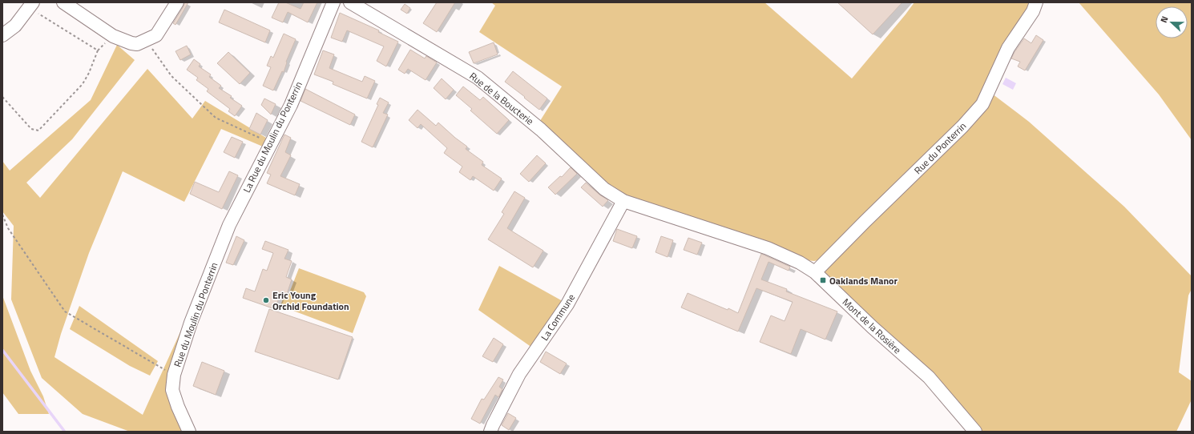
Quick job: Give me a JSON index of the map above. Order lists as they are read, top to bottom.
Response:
{
  "streets": {
    "street": [
      "Rue de la Boucterie",
      "La Rue du Moulin du Ponterrin",
      "Rue du Ponterrin",
      "Rue du Moulin du Ponterrin",
      "La Commune",
      "Mont de la Rosière"
    ]
  },
  "crossings": [
    ["Rue de la Boucterie", "La Commune"],
    ["Rue de la Boucterie", "Mont de la Rosière"],
    ["La Rue du Moulin du Ponterrin", "Rue du Moulin du Ponterrin"],
    ["Rue du Ponterrin", "Mont de la Rosière"],
    ["La Commune", "Mont de la Rosière"]
  ],
  "places": {
    "transit": ["Oaklands Manor"],
    "other": ["Eric Young Orchid Foundation"]
  },
  "north": "left"
}
